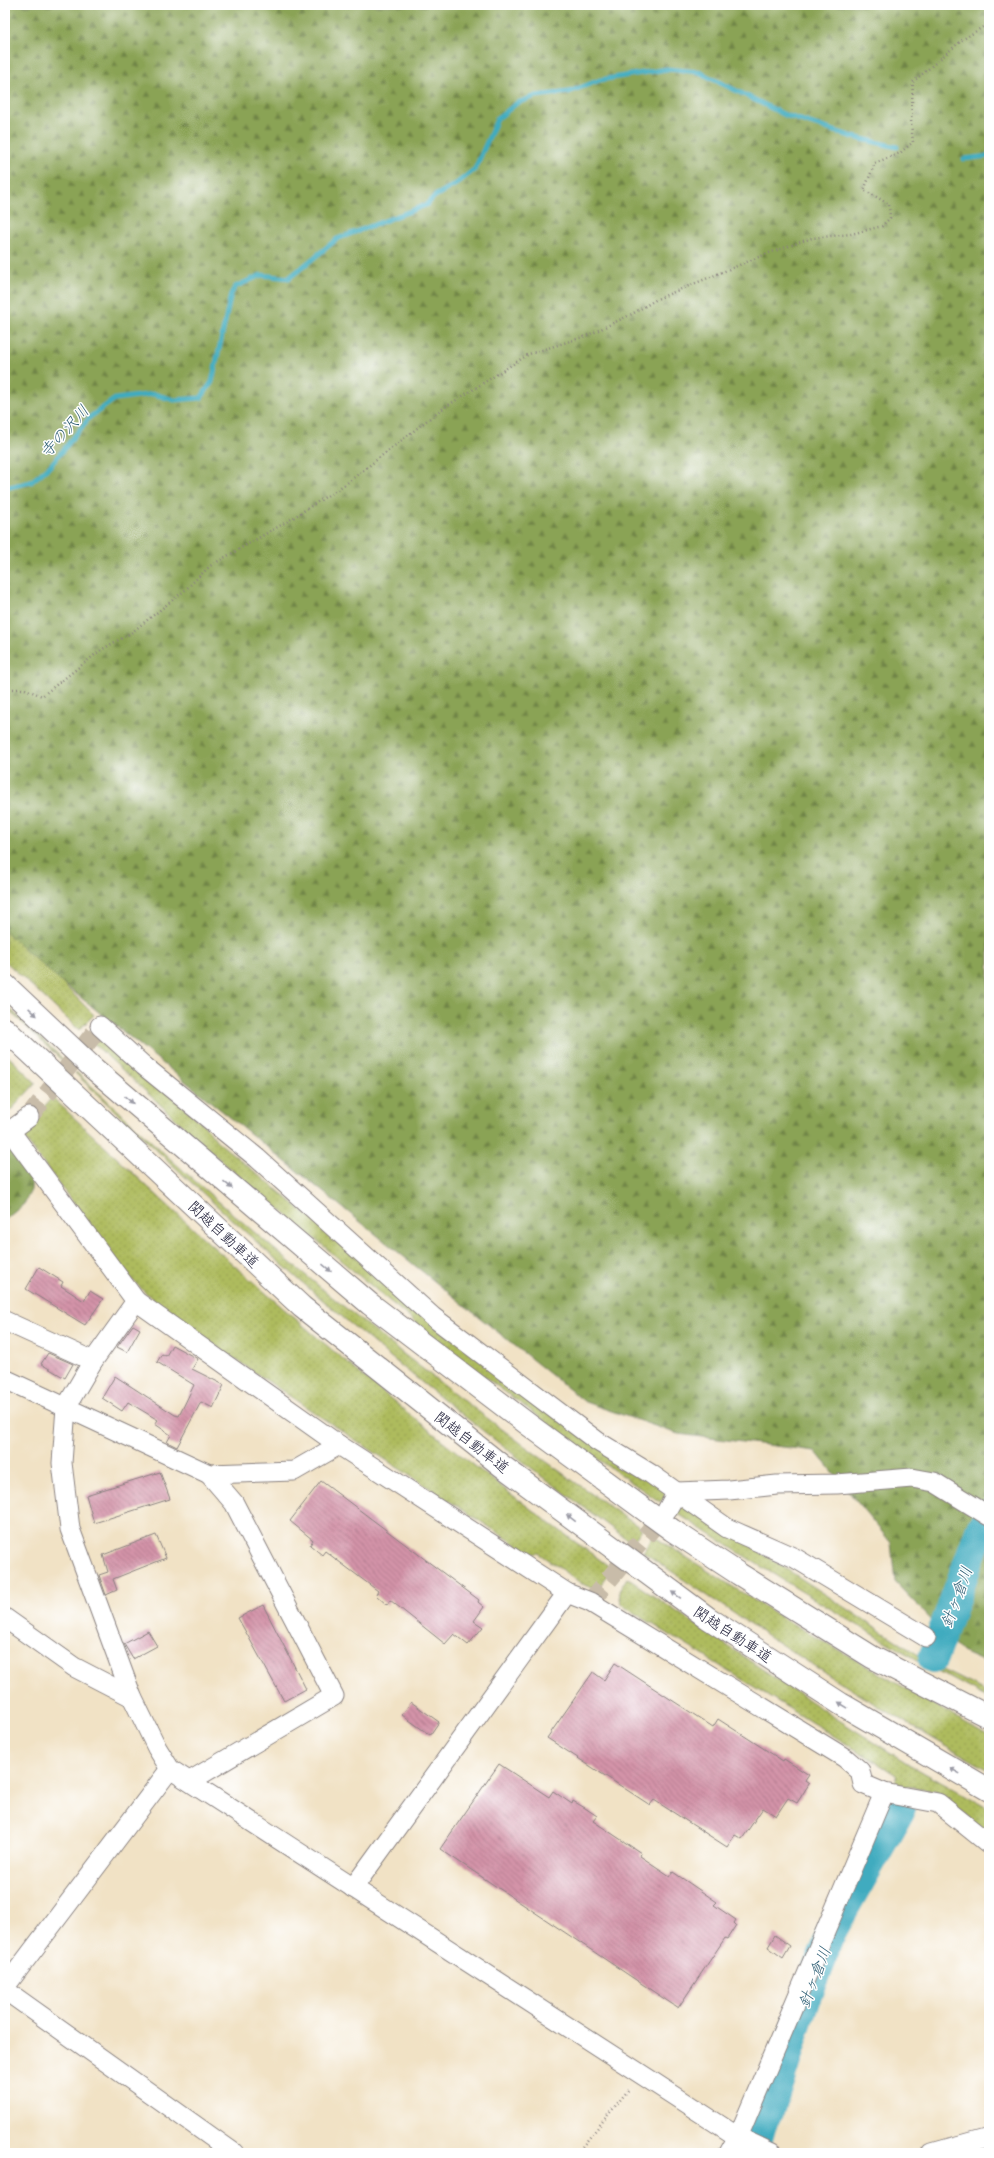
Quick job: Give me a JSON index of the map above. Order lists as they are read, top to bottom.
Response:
{
  "streets": {
    "highway": ["関越自動車道"]
  },
  "water": ["寺の沢川", "針ヶ倉川"]
}
